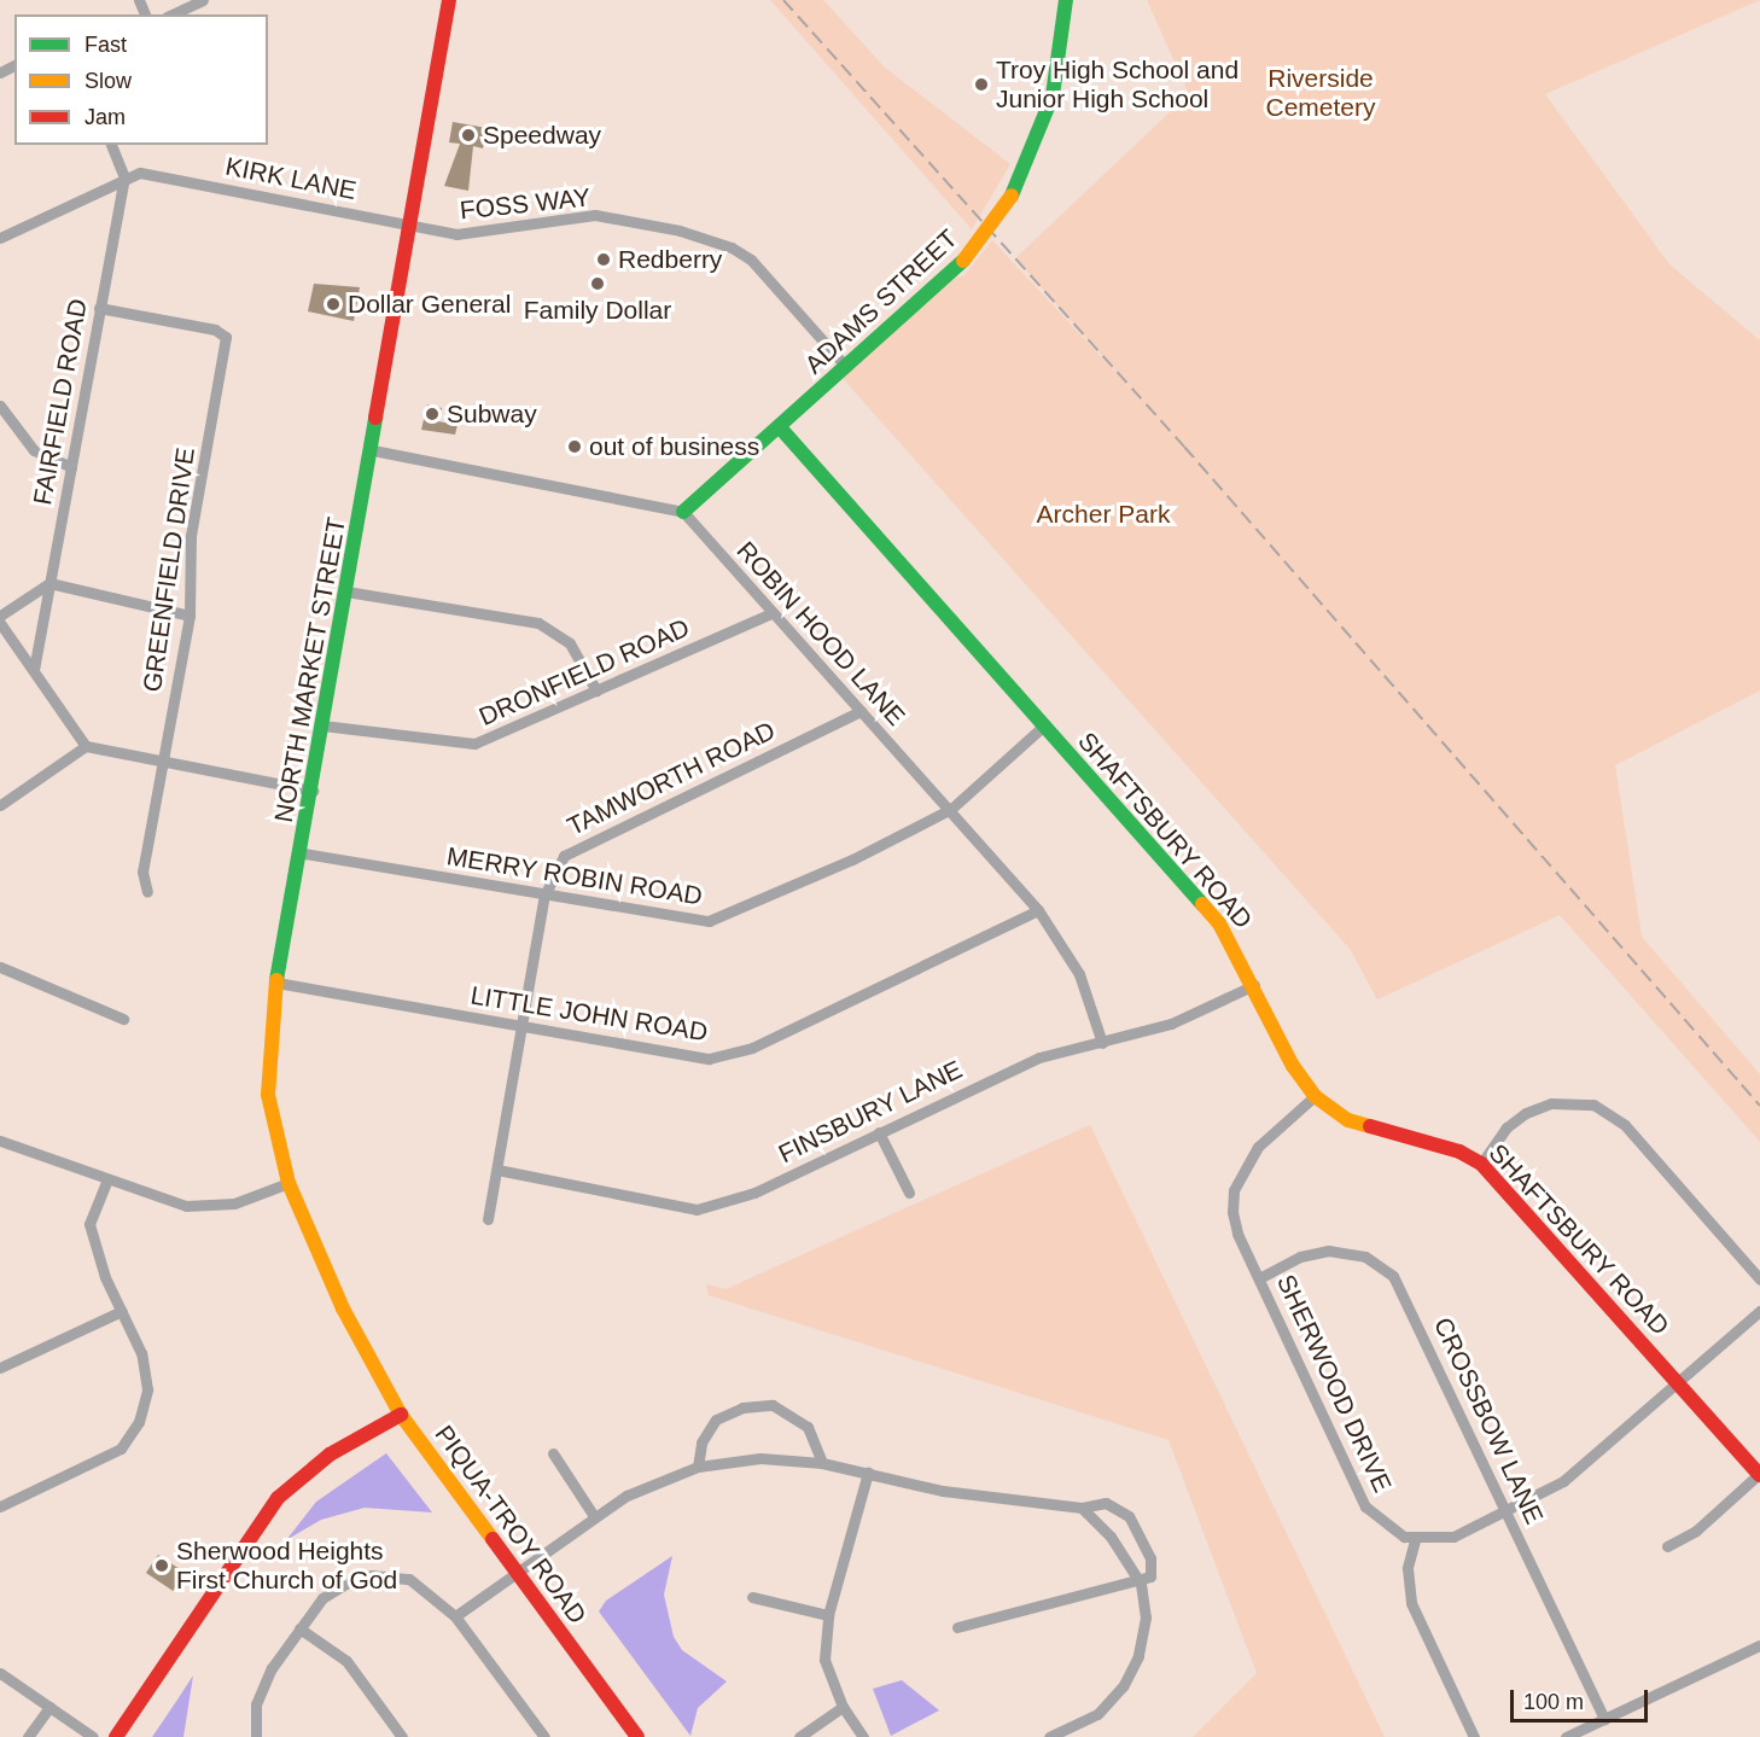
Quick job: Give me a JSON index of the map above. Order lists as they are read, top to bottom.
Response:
{
  "streets": {
    "street": [
      "KIRK LANE",
      "FOSS WAY",
      "ADAMS STREET",
      "FAIRFIELD ROAD",
      "GREENFIELD DRIVE",
      "ROBIN HOOD LANE",
      "NORTH MARKET STREET",
      "DRONFIELD ROAD",
      "TAMWORTH ROAD",
      "SHAFTSBURY ROAD",
      "MERRY ROBIN ROAD",
      "LITTLE JOHN ROAD",
      "FINSBURY LANE",
      "SHERWOOD DRIVE",
      "CROSSBOW LANE",
      "PIQUA-TROY ROAD"
    ]
  },
  "crossings": [
    ["KIRK LANE", "FOSS WAY"],
    ["KIRK LANE", "FAIRFIELD ROAD"],
    ["KIRK LANE", "NORTH MARKET STREET"],
    ["FOSS WAY", "ADAMS STREET"],
    ["FOSS WAY", "NORTH MARKET STREET"],
    ["ADAMS STREET", "ROBIN HOOD LANE"],
    ["ADAMS STREET", "SHAFTSBURY ROAD"],
    ["FAIRFIELD ROAD", "GREENFIELD DRIVE"],
    ["ROBIN HOOD LANE", "DRONFIELD ROAD"],
    ["ROBIN HOOD LANE", "TAMWORTH ROAD"],
    ["ROBIN HOOD LANE", "MERRY ROBIN ROAD"],
    ["ROBIN HOOD LANE", "LITTLE JOHN ROAD"],
    ["ROBIN HOOD LANE", "FINSBURY LANE"],
    ["NORTH MARKET STREET", "DRONFIELD ROAD"],
    ["NORTH MARKET STREET", "MERRY ROBIN ROAD"],
    ["NORTH MARKET STREET", "LITTLE JOHN ROAD"],
    ["NORTH MARKET STREET", "PIQUA-TROY ROAD"],
    ["TAMWORTH ROAD", "MERRY ROBIN ROAD"],
    ["TAMWORTH ROAD", "LITTLE JOHN ROAD"],
    ["TAMWORTH ROAD", "FINSBURY LANE"],
    ["SHAFTSBURY ROAD", "MERRY ROBIN ROAD"],
    ["SHAFTSBURY ROAD", "FINSBURY LANE"],
    ["SHAFTSBURY ROAD", "SHERWOOD DRIVE"],
    ["SHERWOOD DRIVE", "CROSSBOW LANE"]
  ],
  "parks": ["Riverside Cemetery", "Archer Park"],
  "places": [
    "Troy High School and Junior High School",
    "Speedway",
    "Redberry",
    "Family Dollar",
    "Dollar General",
    "Subway",
    "out of business",
    "Sherwood Heights First Church of God"
  ],
  "legend": ["Fast", "Slow", "Jam"],
  "scale_bar": "100 m"
}
